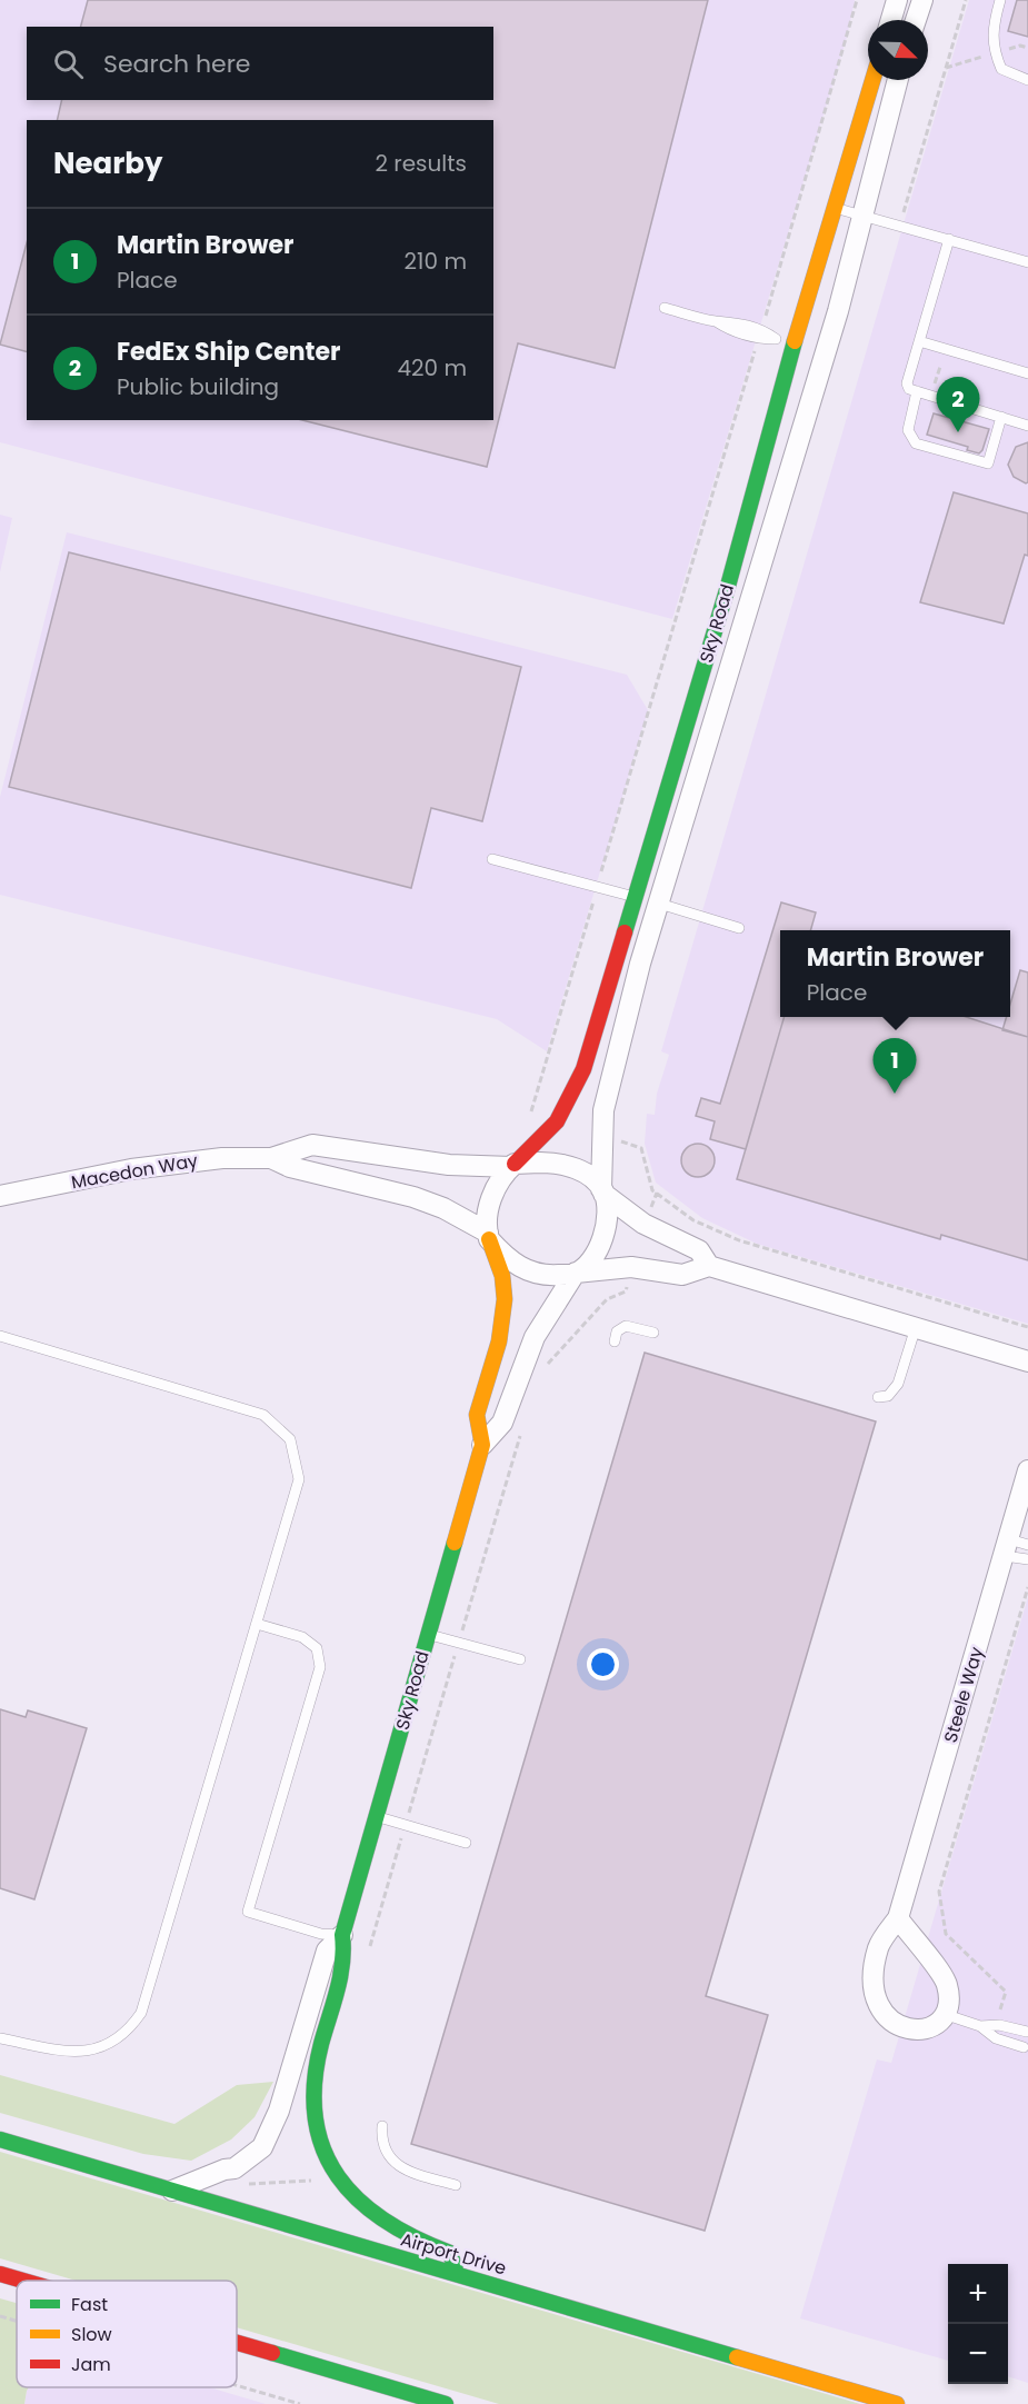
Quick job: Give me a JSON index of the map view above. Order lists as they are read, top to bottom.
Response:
{
  "streets": {
    "street": [
      "Sky Road",
      "Macedon Way",
      "Steele Way",
      "Airport Drive"
    ]
  },
  "crossings": [
    ["Sky Road", "Macedon Way"],
    ["Sky Road", "Airport Drive"]
  ],
  "legend": ["Fast", "Slow", "Jam"],
  "north": "bottom right",
  "page": {
    "search": "Search here",
    "heading": ["Nearby", "2 results"],
    "list": [
      {
        "mark": "1",
        "name": "Martin Brower",
        "note": "Place",
        "value": "210 m"
      },
      {
        "mark": "2",
        "name": "FedEx Ship Center",
        "note": "Public building",
        "value": "420 m"
      }
    ],
    "pins": ["2", "1"],
    "popup": ["Martin Brower", "Place"],
    "map_buttons": ["+", "−"]
  }
}
